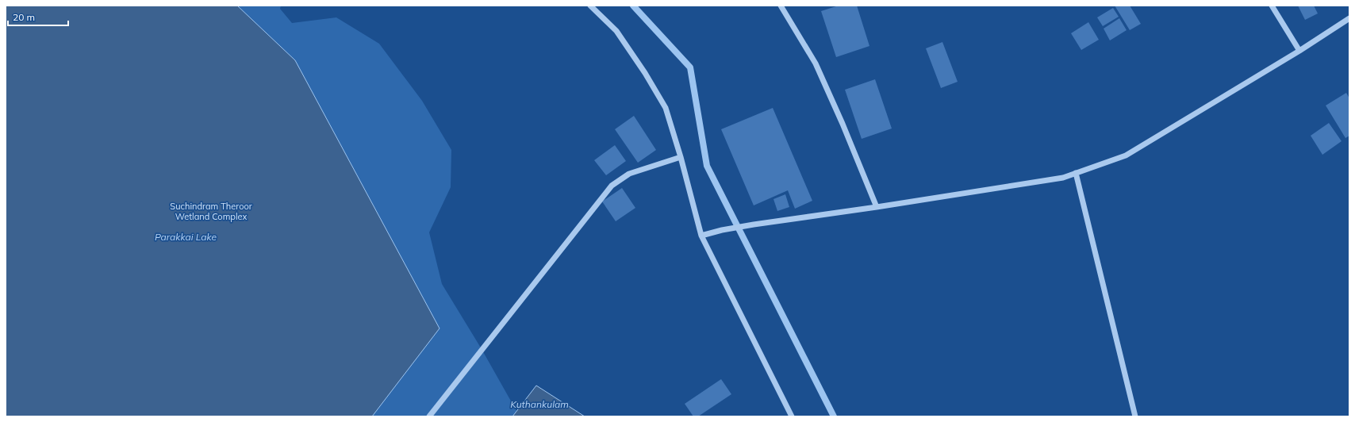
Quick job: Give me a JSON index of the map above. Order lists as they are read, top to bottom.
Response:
{
  "water": ["Parakkai Lake", "Kuthankulam"],
  "parks": ["Suchindram Theroor Wetland Complex"],
  "scale_bar": "20 m"
}
